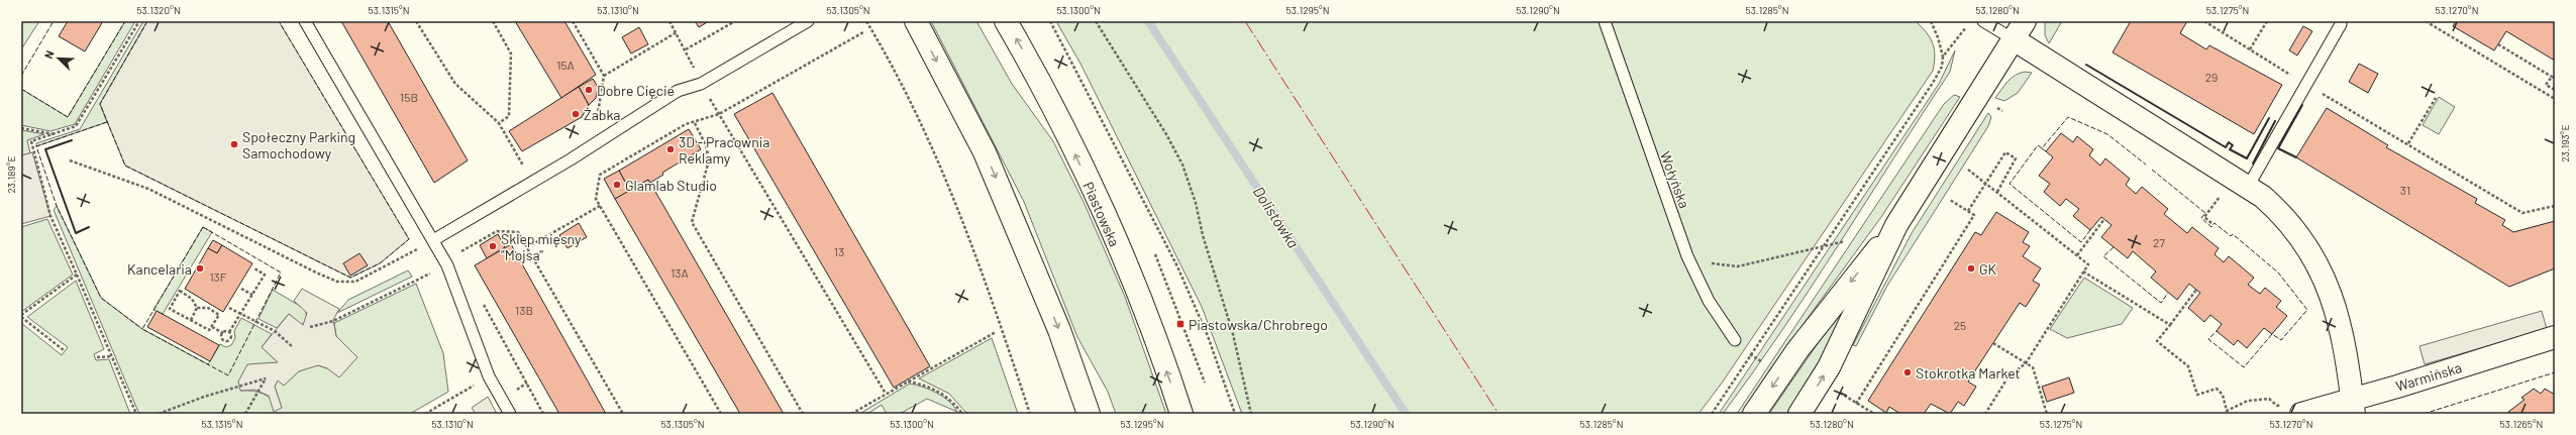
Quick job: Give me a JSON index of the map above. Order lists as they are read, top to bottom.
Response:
{
  "streets": {
    "street": ["Piastowska", "Warmińska"],
    "lane": ["Wołyńska"]
  },
  "water": ["Dolistówka"],
  "places": {
    "other": [
      "Dobre Cięcie",
      "Żabka",
      "Społeczny Parking Samochodowy",
      "3D - Pracownia Reklamy",
      "Glamlab Studio",
      "Sklep mięsny \"Mojsa\"",
      "Kancelaria",
      "GK",
      "Stokrotka Market"
    ],
    "transit": ["Piastowska/Chrobrego"]
  },
  "house_numbers": [
    "15A",
    "29",
    "15B",
    "31",
    "27",
    "13",
    "13A",
    "13F",
    "13B",
    "25"
  ],
  "north": "top left",
  "coordinates": [
    "53.1320°N",
    "53.1315°N",
    "53.1310°N",
    "53.1305°N",
    "53.1300°N",
    "53.1295°N",
    "53.1290°N",
    "53.1285°N",
    "53.1280°N",
    "53.1275°N",
    "53.1270°N",
    "23.193°E",
    "23.189°E",
    "53.1265°N"
  ]
}
